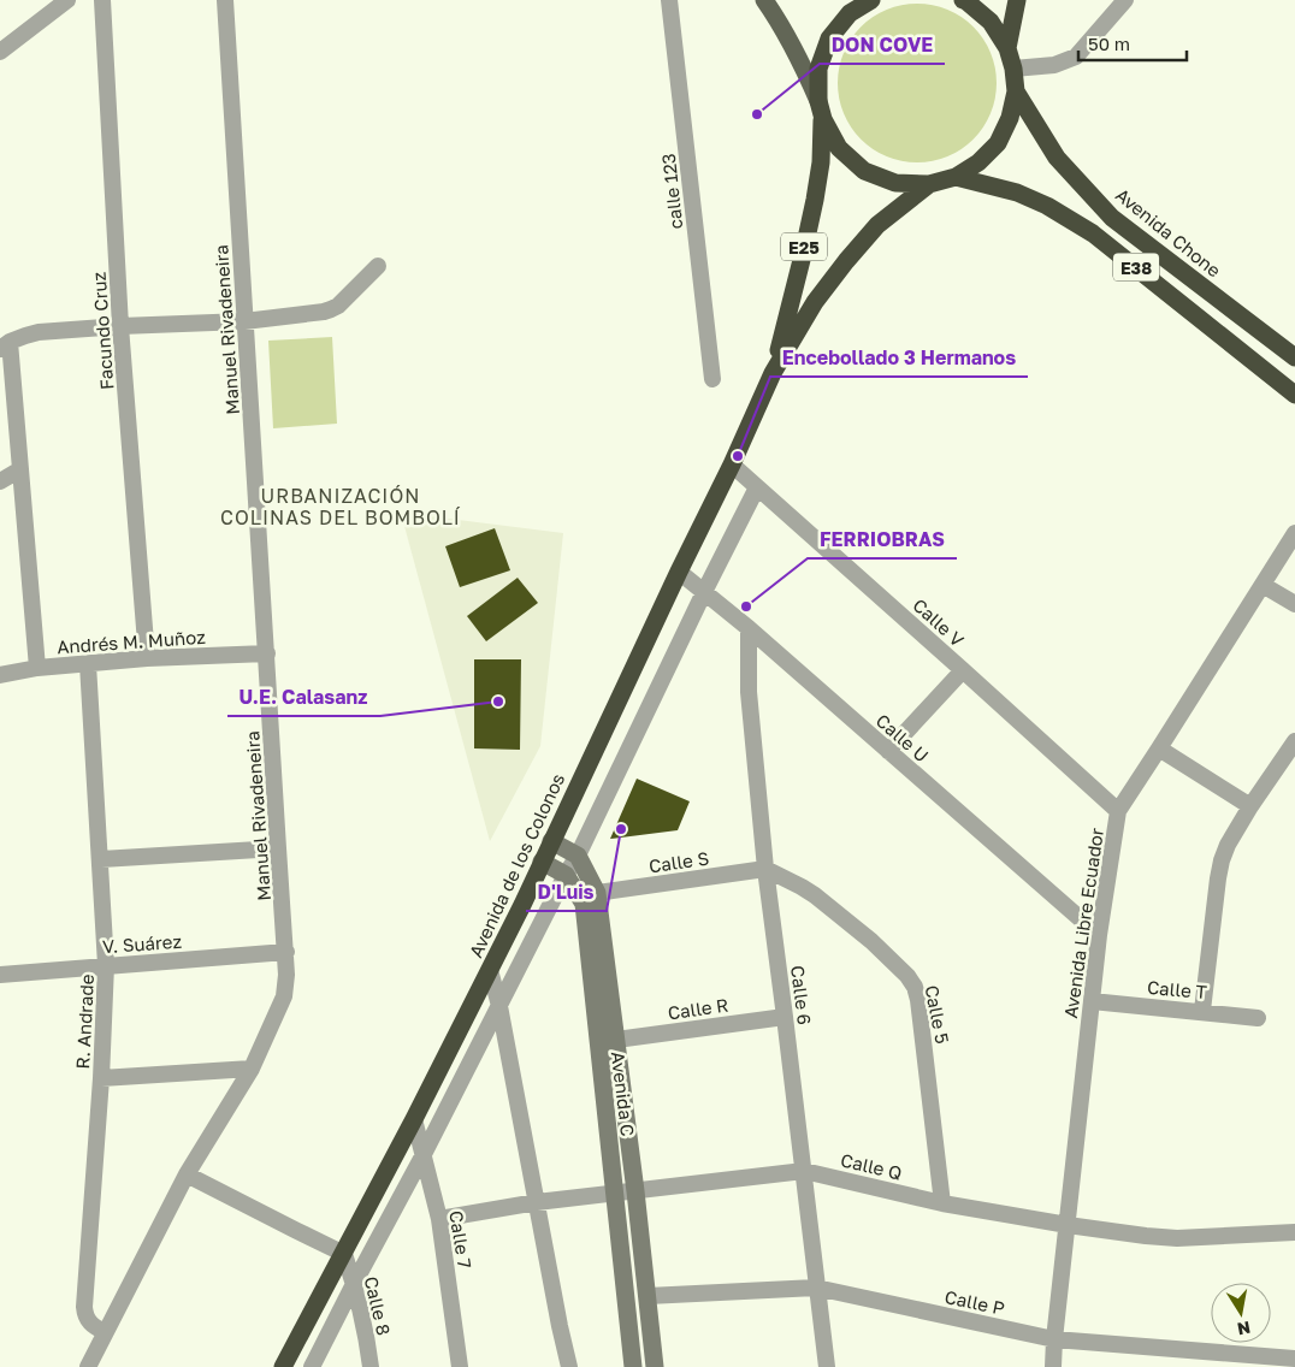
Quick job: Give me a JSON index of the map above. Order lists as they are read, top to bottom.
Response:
{
  "streets": {
    "highway": [
      "Avenida Chone",
      "E25",
      "E38",
      "Avenida de los Colonos"
    ],
    "street": [
      "calle 123",
      "Manuel Rivadeneira",
      "Facundo Cruz",
      "Calle V",
      "Andrés M. Muñoz",
      "Calle U",
      "Calle S",
      "Avenida Libre Ecuador",
      "V. Suárez",
      "Calle T",
      "Calle 6",
      "Calle R",
      "Calle 5",
      "R. Andrade",
      "Avenida C",
      "Calle Q",
      "Calle 7",
      "Calle P",
      "Calle 8"
    ]
  },
  "crossings": [
    ["Avenida Chone", "E25"],
    ["E25", "E38"],
    ["E25", "Avenida de los Colonos"],
    ["Manuel Rivadeneira", "Andrés M. Muñoz"],
    ["Manuel Rivadeneira", "V. Suárez"],
    ["Manuel Rivadeneira", "R. Andrade"],
    ["Facundo Cruz", "Andrés M. Muñoz"],
    ["Calle V", "Avenida de los Colonos"],
    ["Calle V", "Avenida Libre Ecuador"],
    ["Andrés M. Muñoz", "R. Andrade"],
    ["Calle U", "Avenida de los Colonos"],
    ["Calle U", "Avenida Libre Ecuador"],
    ["Calle U", "Calle 6"],
    ["Calle S", "Calle 6"],
    ["Calle S", "Calle 5"],
    ["Calle S", "Avenida C"],
    ["Avenida de los Colonos", "Avenida C"],
    ["Avenida de los Colonos", "Calle 7"],
    ["Avenida de los Colonos", "Calle 8"],
    ["Avenida Libre Ecuador", "Calle T"],
    ["Avenida Libre Ecuador", "Calle Q"],
    ["Avenida Libre Ecuador", "Calle P"],
    ["V. Suárez", "R. Andrade"],
    ["Calle 6", "Calle R"],
    ["Calle 6", "Calle 5"],
    ["Calle 6", "Calle Q"],
    ["Calle 6", "Calle P"],
    ["Calle R", "Avenida C"],
    ["Calle 5", "Calle Q"],
    ["Avenida C", "Calle Q"],
    ["Avenida C", "Calle P"],
    ["Calle Q", "Calle 7"]
  ],
  "districts": ["URBANIZACIÓN COLINAS DEL BOMBOLÍ"],
  "places": [
    "DON COVE",
    "Encebollado 3 Hermanos",
    "FERRIOBRAS",
    "U.E. Calasanz",
    "D'Luis"
  ],
  "scale_bar": "50 m",
  "north": "bottom"
}
